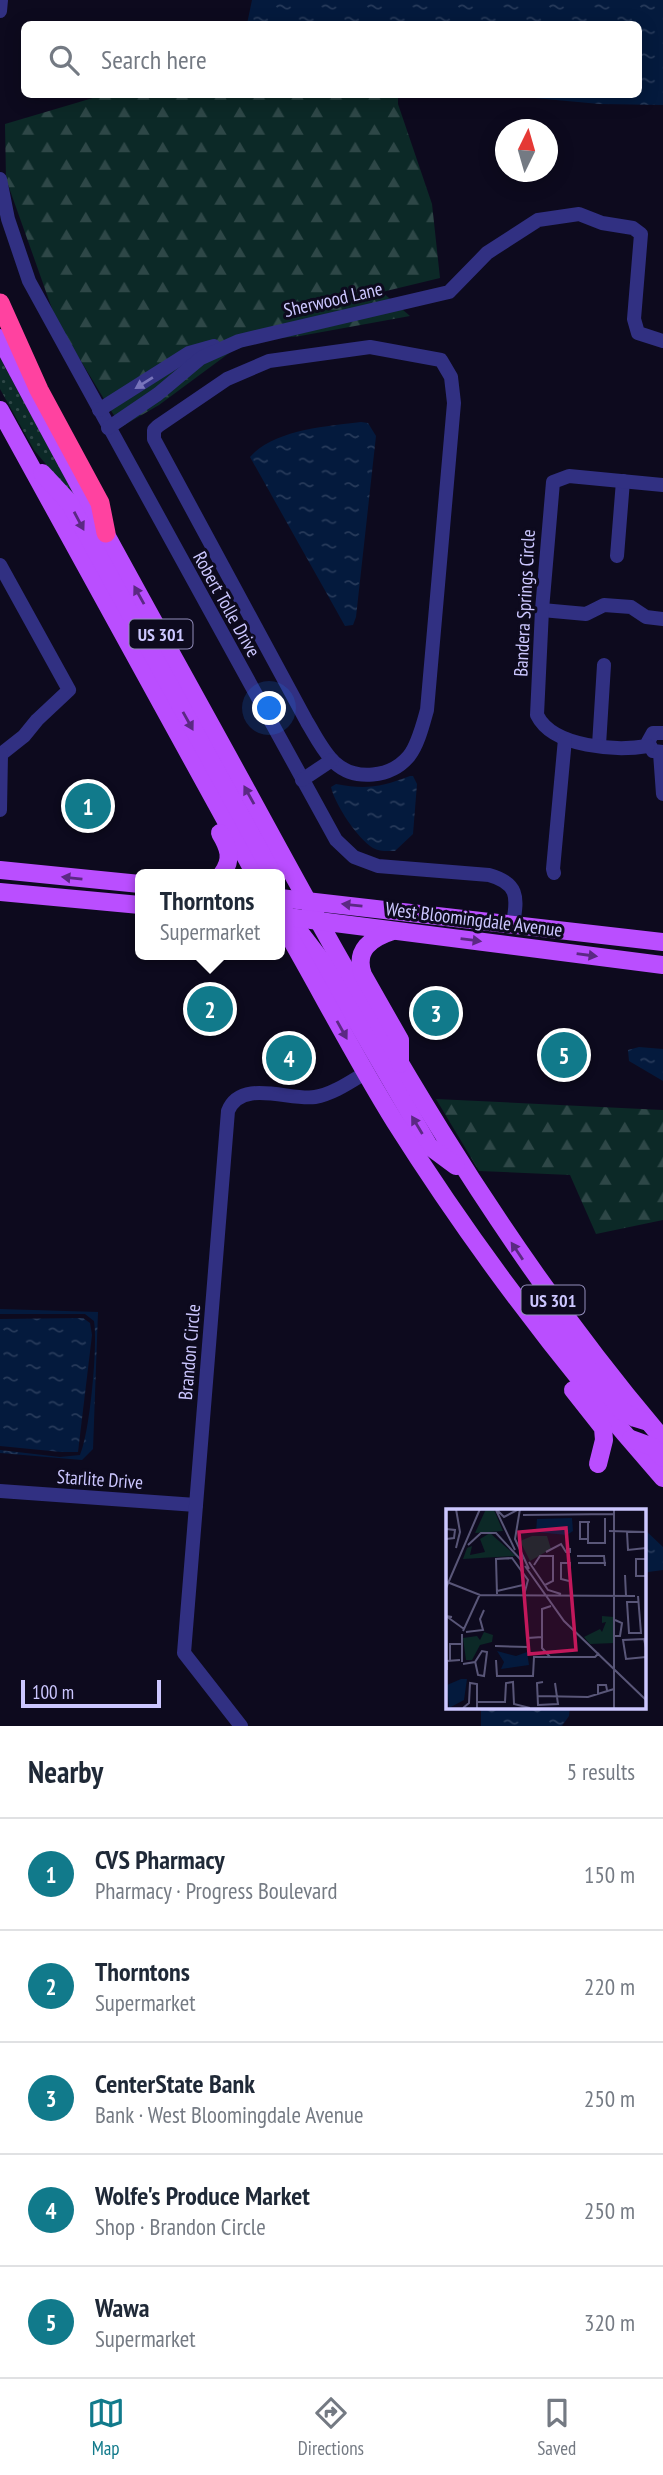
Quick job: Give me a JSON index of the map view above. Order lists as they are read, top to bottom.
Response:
{
  "streets": {
    "main road": ["US 301", "West Bloomingdale Avenue"],
    "street": [
      "Sherwood Lane",
      "Bandera Springs Circle",
      "Robert Tolle Drive",
      "Brandon Circle",
      "Starlite Drive"
    ]
  },
  "crossings": [
    ["Sherwood Lane", "Robert Tolle Drive"],
    ["Robert Tolle Drive", "West Bloomingdale Avenue"],
    ["US 301", "West Bloomingdale Avenue"],
    ["US 301", "Brandon Circle"],
    ["Brandon Circle", "Starlite Drive"]
  ],
  "scale_bar": "100 m",
  "north": "top",
  "page": {
    "search": "Search here",
    "pins": [
      "1",
      "2",
      "3",
      "5",
      "4"
    ],
    "popup": ["Thorntons", "Supermarket"],
    "scale": "100 m",
    "heading": ["Nearby", "5 results"],
    "list": [
      {
        "mark": "1",
        "name": "CVS Pharmacy",
        "note": "Pharmacy · Progress Boulevard",
        "value": "150 m"
      },
      {
        "mark": "2",
        "name": "Thorntons",
        "note": "Supermarket",
        "value": "220 m"
      },
      {
        "mark": "3",
        "name": "CenterState Bank",
        "note": "Bank · West Bloomingdale Avenue",
        "value": "250 m"
      },
      {
        "mark": "4",
        "name": "Wolfe's Produce Market",
        "note": "Shop · Brandon Circle",
        "value": "250 m"
      },
      {
        "mark": "5",
        "name": "Wawa",
        "note": "Supermarket",
        "value": "320 m"
      }
    ],
    "nav": ["Map", "Directions", "Saved"]
  }
}
